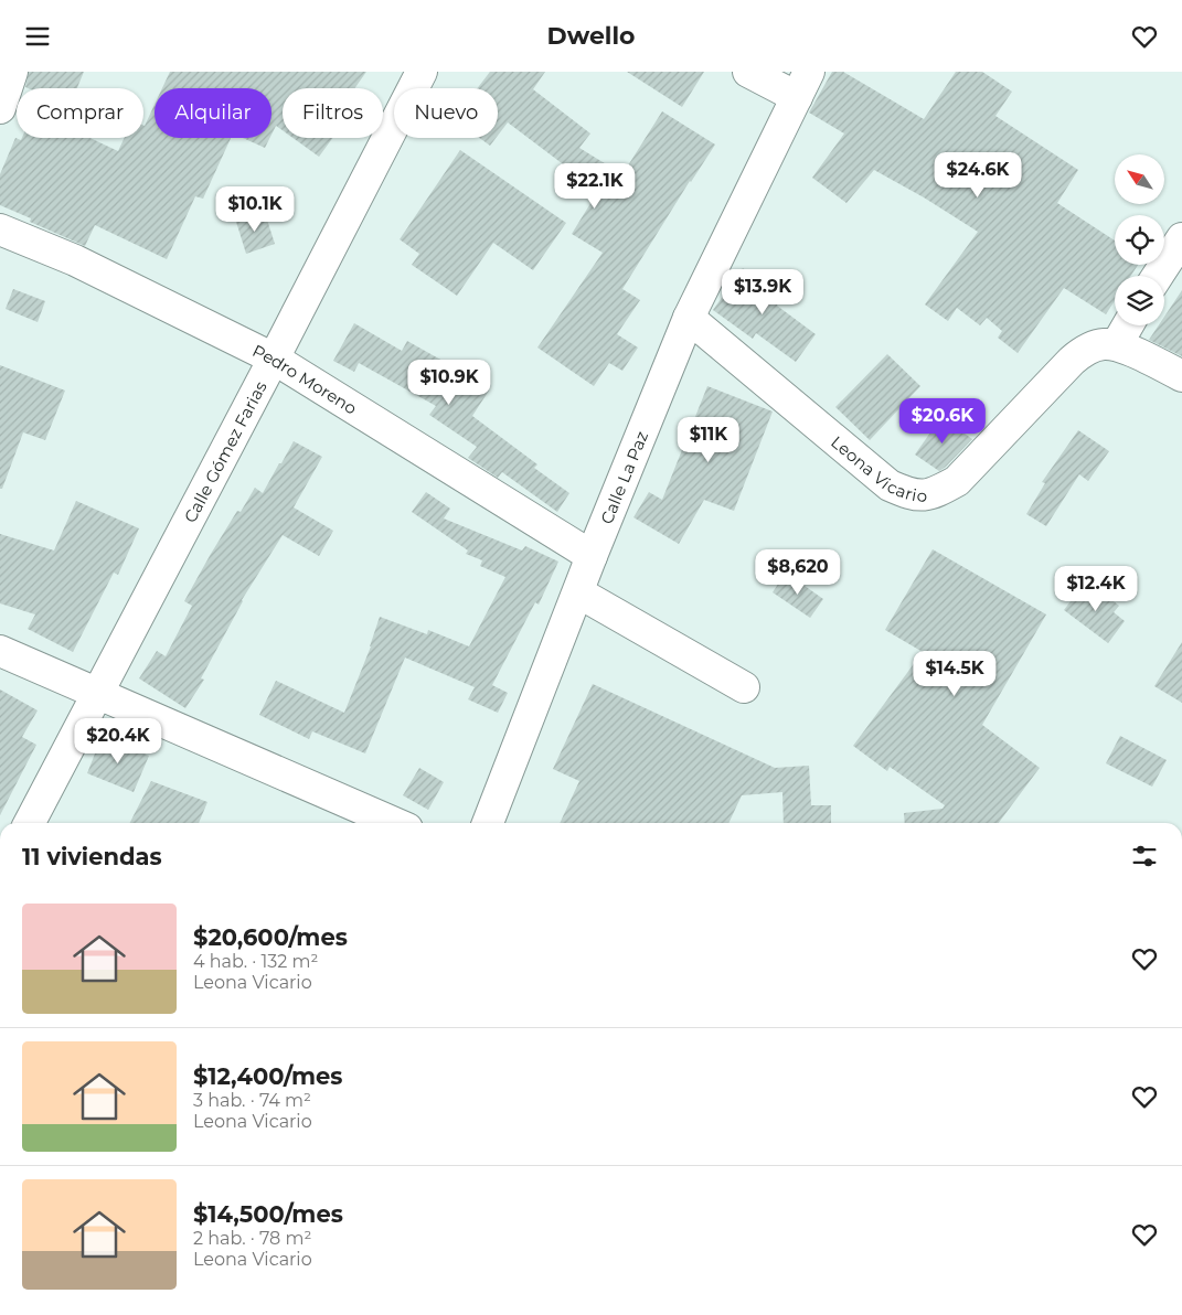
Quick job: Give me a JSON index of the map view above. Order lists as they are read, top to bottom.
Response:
{
  "streets": {
    "street": [
      "Pedro Moreno",
      "Calle Gómez Farias",
      "Leona Vicario",
      "Calle La Paz"
    ]
  },
  "crossings": [
    ["Pedro Moreno", "Calle Gómez Farias"],
    ["Pedro Moreno", "Calle La Paz"],
    ["Leona Vicario", "Calle La Paz"]
  ],
  "north": "top left",
  "page": {
    "header": "Dwello",
    "chip": [
      "Comprar",
      "Alquilar",
      "Filtros",
      "Nuevo"
    ],
    "price": [
      "$24.6K",
      "$22.1K",
      "$10.1K",
      "$13.9K",
      "$10.9K",
      "$20.6K",
      "$11K",
      "$8,620",
      "$12.4K",
      "$14.5K",
      "$20.4K"
    ],
    "heading": "11 viviendas",
    "list": [
      {
        "name": "$20,600/mes",
        "note": "4 hab. · 132 m² · Leona Vicario"
      },
      {
        "name": "$12,400/mes",
        "note": "3 hab. · 74 m² · Leona Vicario"
      },
      {
        "name": "$14,500/mes",
        "note": "2 hab. · 78 m² · Leona Vicario"
      }
    ]
  }
}
